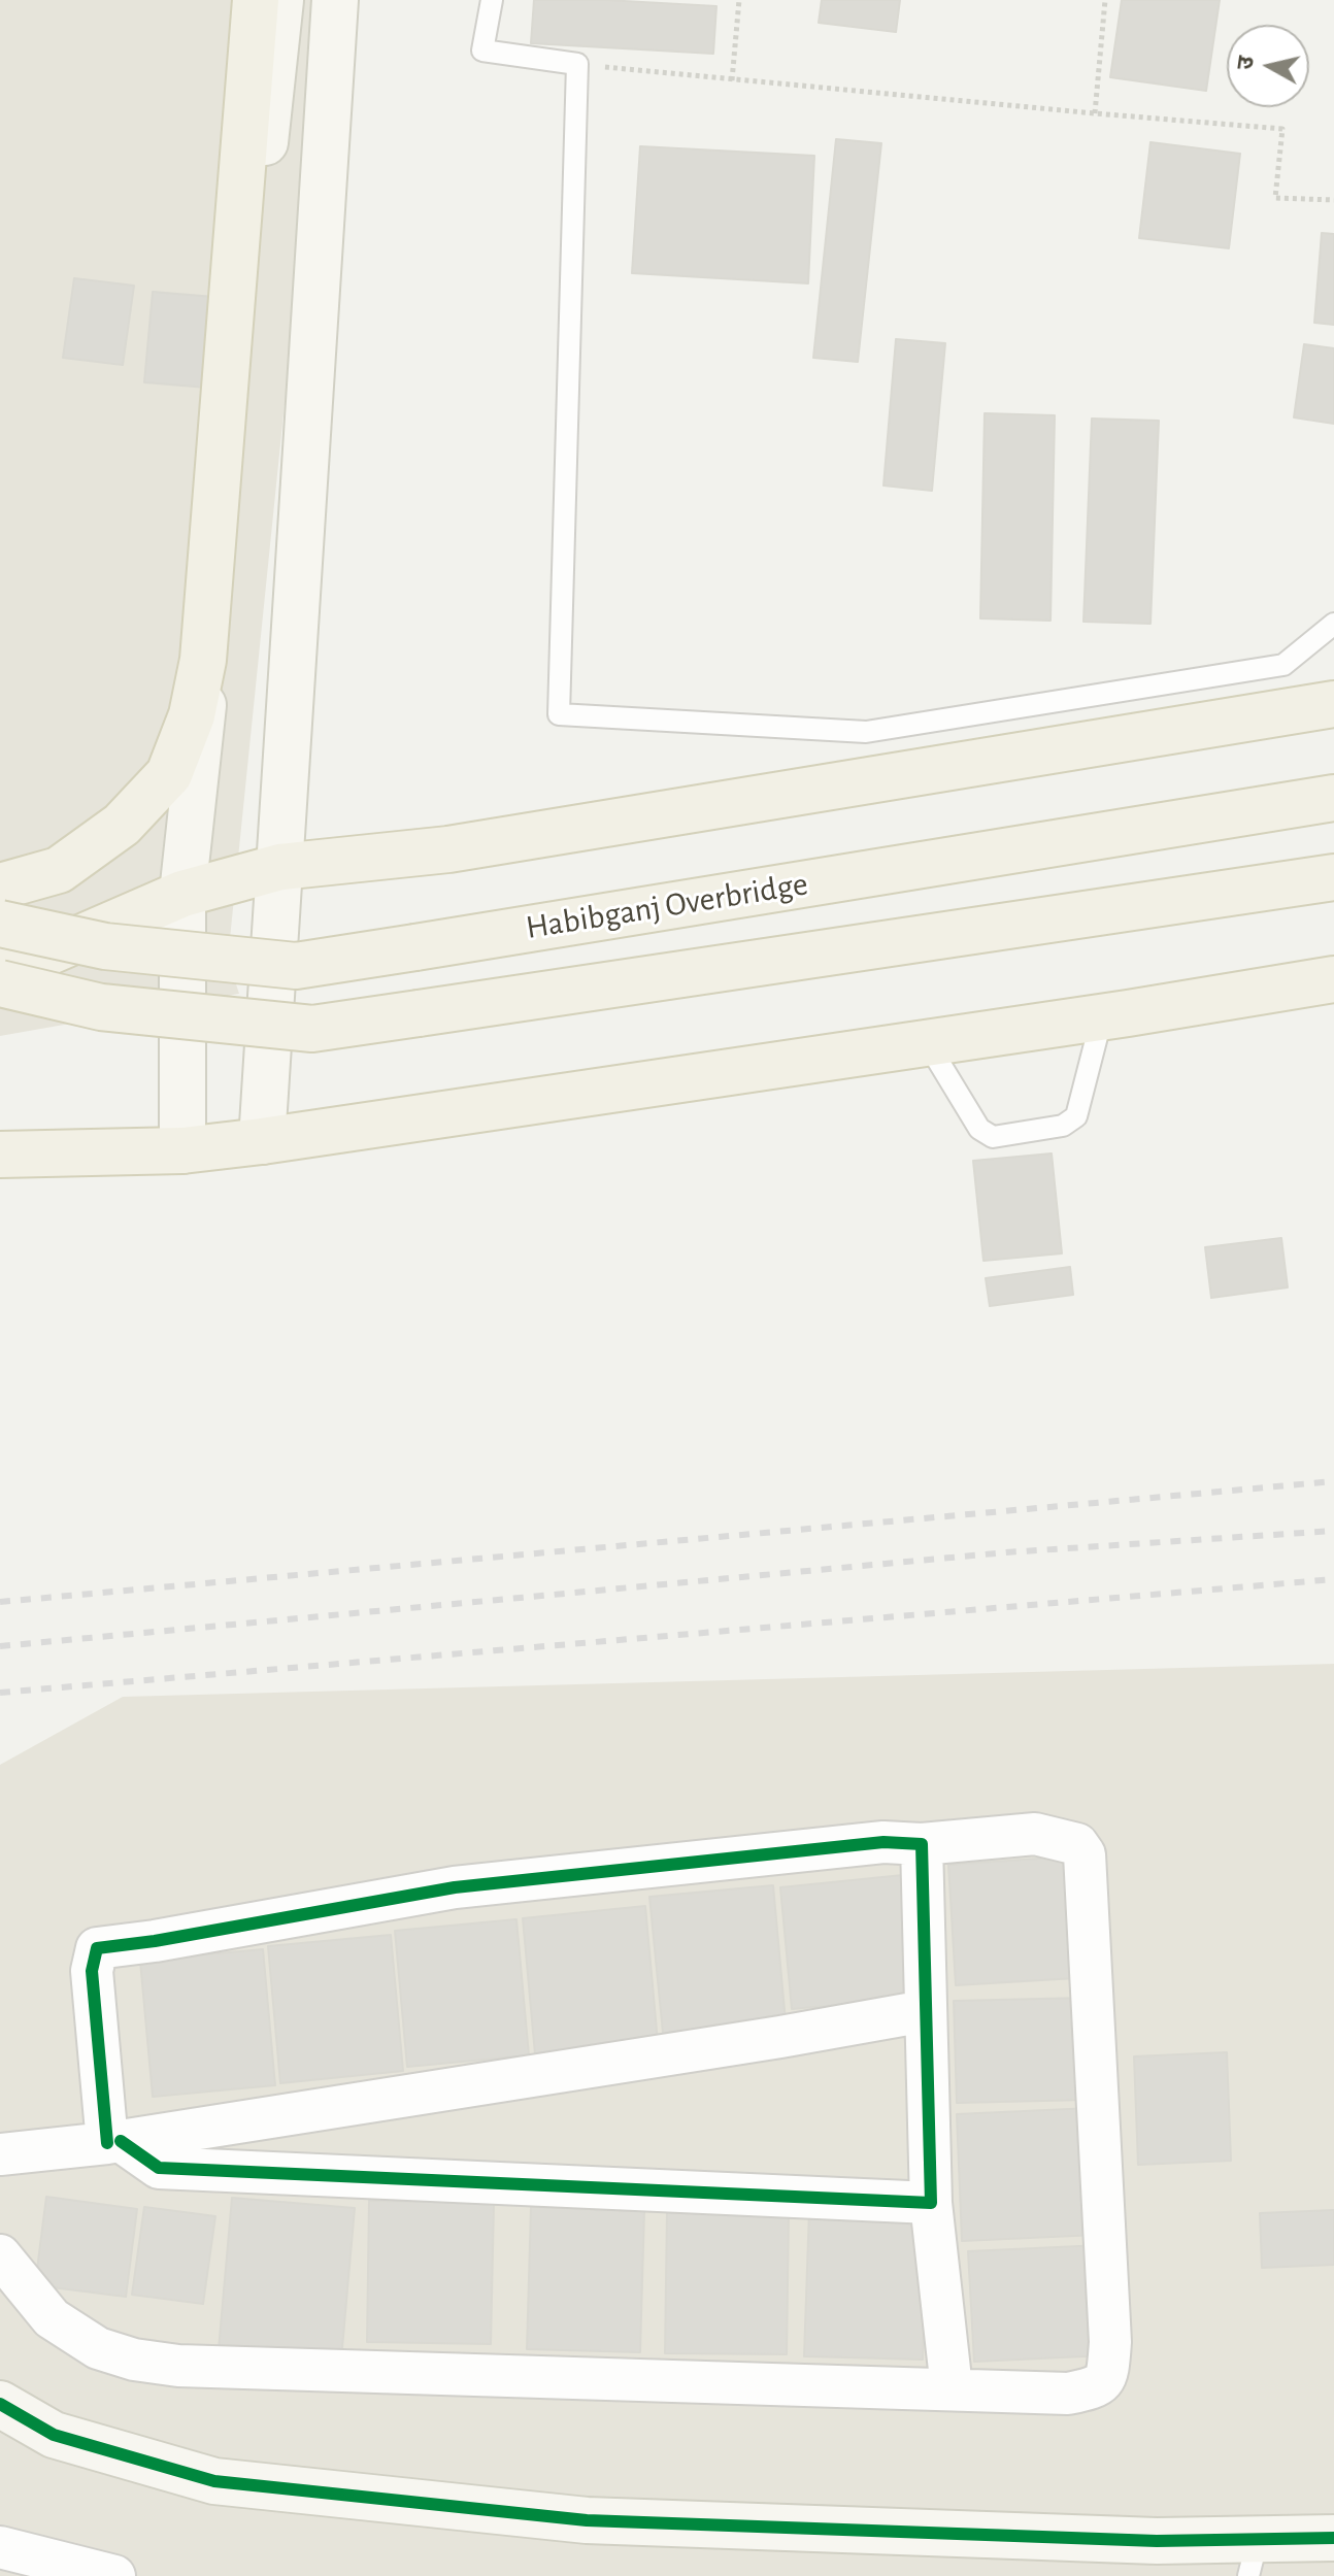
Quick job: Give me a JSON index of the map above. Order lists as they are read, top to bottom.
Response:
{
  "streets": {
    "main road": ["Habibganj Overbridge"]
  },
  "north": "left"
}
